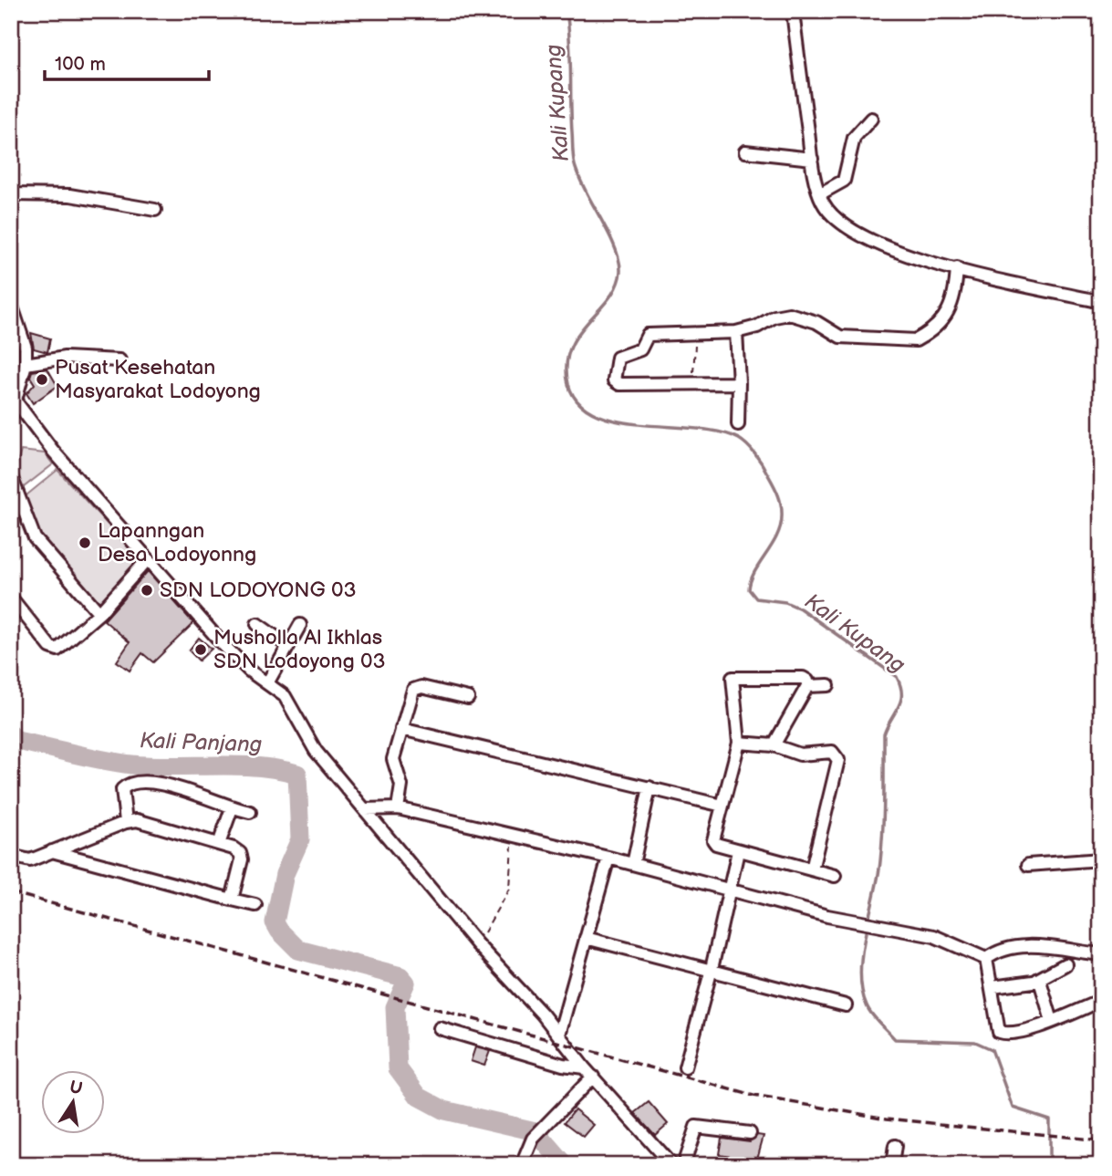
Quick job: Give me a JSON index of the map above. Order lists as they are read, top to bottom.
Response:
{
  "water": ["Kali Kupang", "Kali Panjang"],
  "places": [
    "Pusat Kesehatan Masyarakat Lodoyong",
    "Lapanngan Desa Lodoyonng",
    "SDN LODOYONG 03",
    "Musholla Al Ikhlas SDN Lodoyong 03"
  ],
  "scale_bar": "100 m",
  "north": "top"
}
